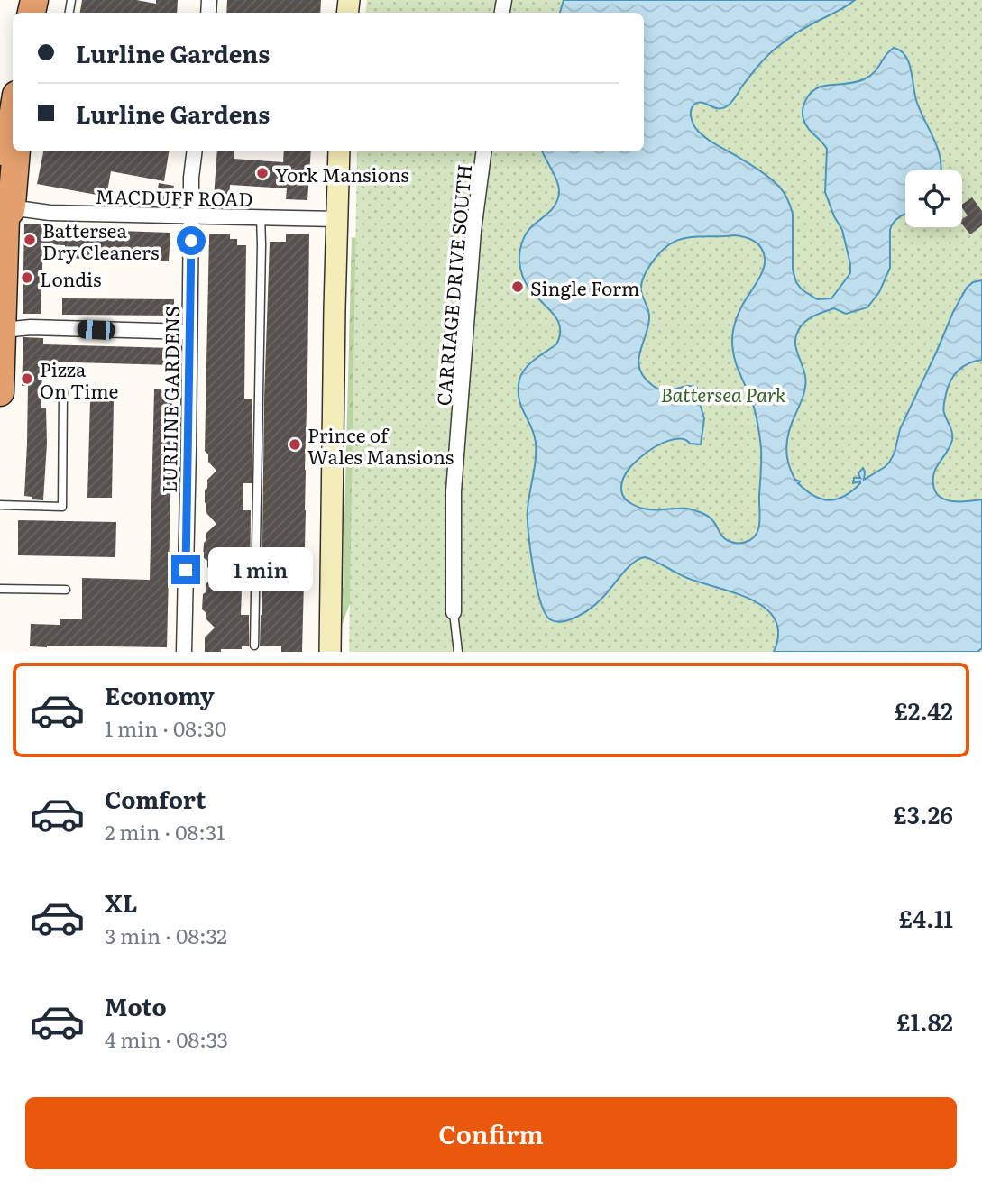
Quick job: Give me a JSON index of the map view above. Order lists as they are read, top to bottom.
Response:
{
  "streets": {
    "street": ["MACDUFF ROAD", "CARRIAGE DRIVE SOUTH", "LURLINE GARDENS"]
  },
  "crossings": [
    ["MACDUFF ROAD", "LURLINE GARDENS"]
  ],
  "parks": ["Battersea Park"],
  "places": [
    "York Mansions",
    "Battersea Dry Cleaners",
    "Londis",
    "Single Form",
    "Pizza On Time",
    "Prince of Wales Mansions"
  ],
  "page": {
    "banner": ["Lurline Gardens", "Lurline Gardens"],
    "bubble": "1 min",
    "list": [
      {
        "name": "Economy",
        "note": "1 min · 08:30",
        "value": "£2.42"
      },
      {
        "name": "Comfort",
        "note": "2 min · 08:31",
        "value": "£3.26"
      },
      {
        "name": "XL",
        "note": "3 min · 08:32",
        "value": "£4.11"
      },
      {
        "name": "Moto",
        "note": "4 min · 08:33",
        "value": "£1.82"
      }
    ],
    "buttons": "Confirm"
  }
}
